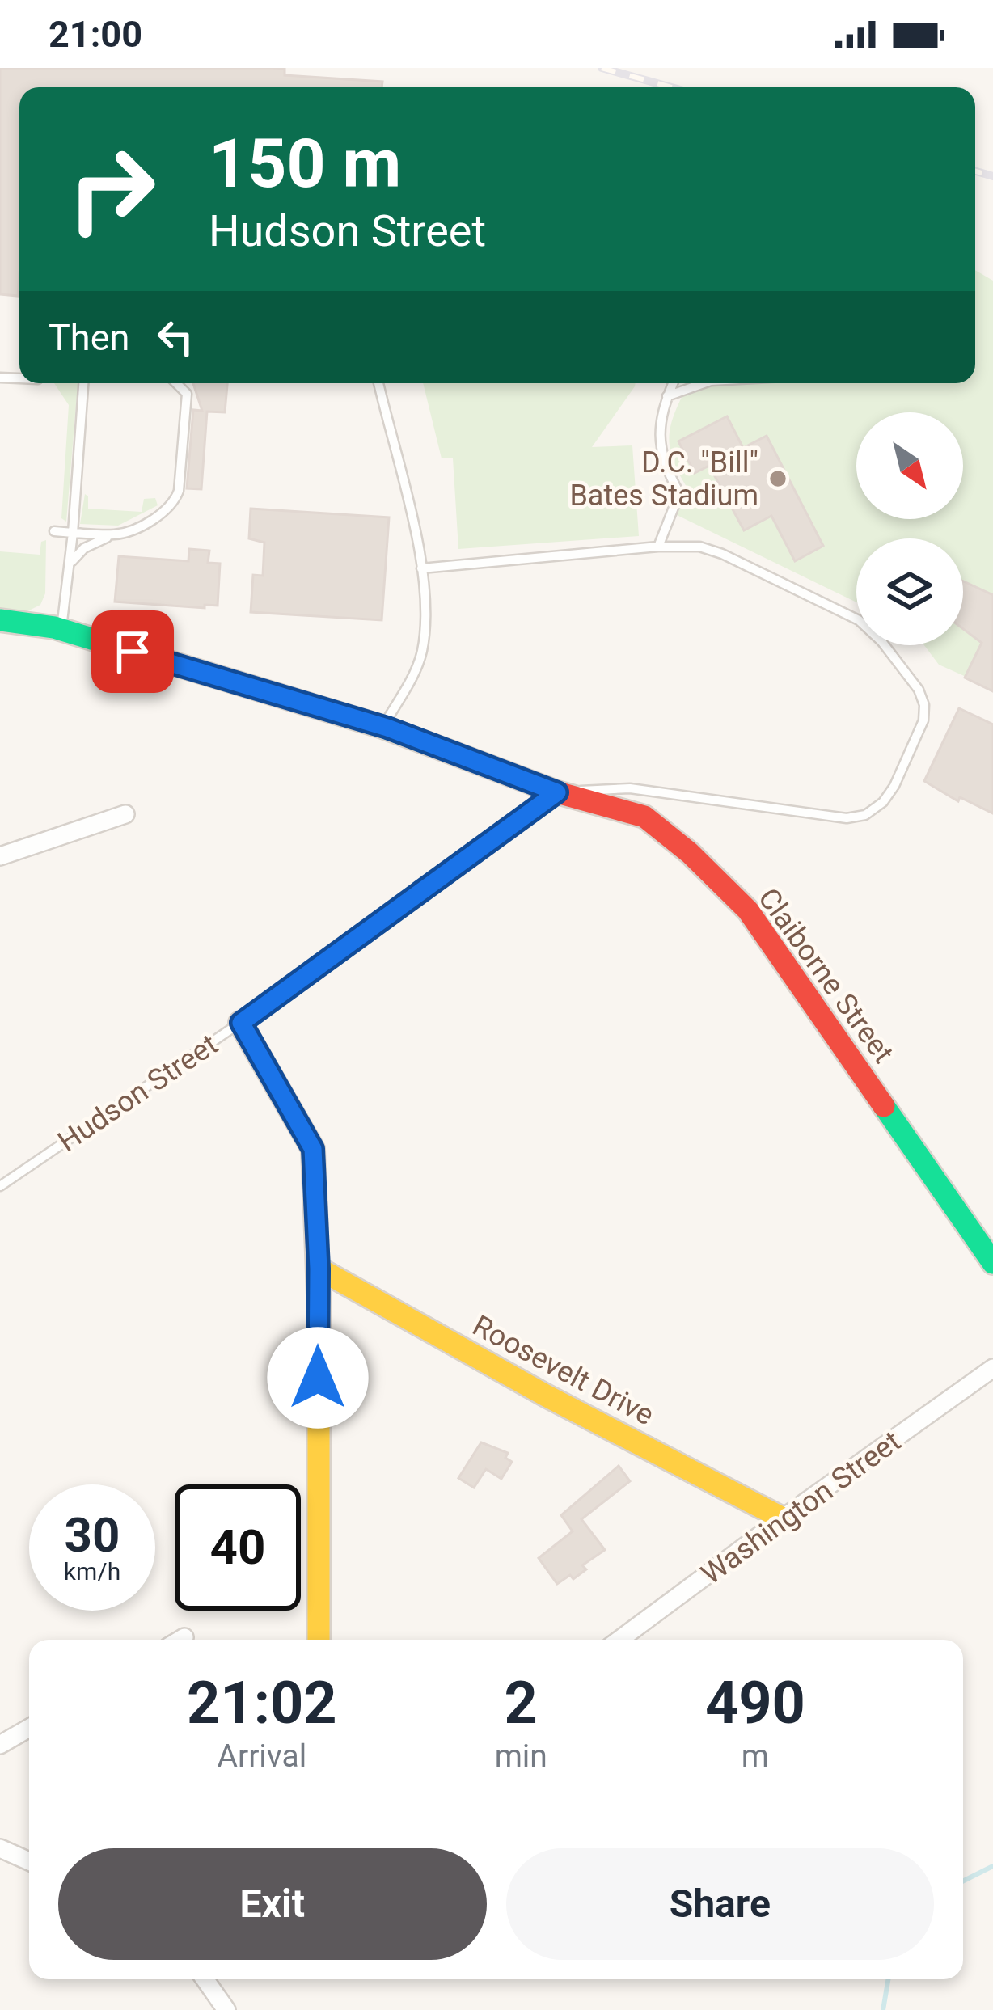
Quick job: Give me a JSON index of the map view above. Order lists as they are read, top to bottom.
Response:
{
  "streets": {
    "street": ["Claiborne Street", "Roosevelt Drive", "Washington Street"],
    "lane": ["Hudson Street"]
  },
  "crossings": [
    ["Claiborne Street", "Hudson Street"],
    ["Roosevelt Drive", "Washington Street"]
  ],
  "places": ["D.C. \"Bill\" Bates Stadium"],
  "north": "bottom right",
  "page": {
    "status": "21:00",
    "turn": ["150 m", "Hudson Street"],
    "then": "Then",
    "speed": "30 km/h",
    "limit": "40",
    "eta": [
      "21:02",
      "Arrival",
      "2",
      "min",
      "490",
      "m"
    ],
    "buttons": ["Exit", "Share"]
  }
}
